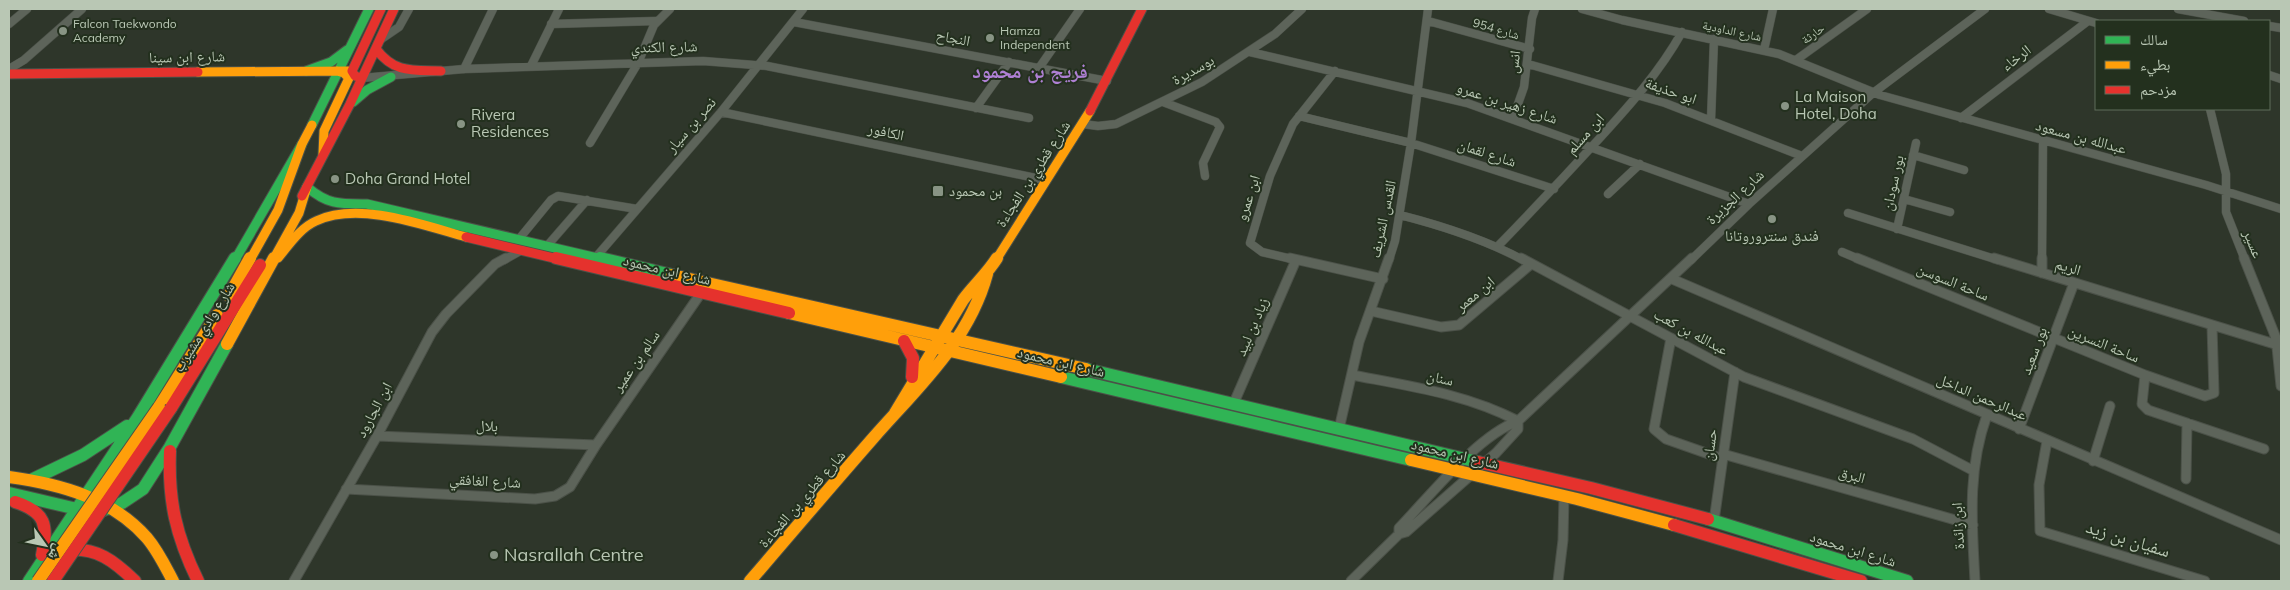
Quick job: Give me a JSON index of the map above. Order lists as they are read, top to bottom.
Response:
{
  "streets": {
    "street": [
      "شارع 954",
      "شارع الداودية",
      "حارثة",
      "النجاح",
      "شارع الكندي",
      "شارع ابن سينا",
      "الرخاء",
      "انس",
      "بوسديرة",
      "ابو حذيفة",
      "شارع زهير بن عمرو",
      "نصر بن سيار",
      "الكافور",
      "ابن مسلم",
      "عبدالله بن مسعود",
      "شارع لقمان",
      "شارع قطري بن الفجاءة",
      "بور سودان",
      "شارع الجزيرة",
      "ابن عمرو",
      "القدس الشريف",
      "عسير",
      "الريم",
      "شارع ابن محمود",
      "ساحة السوسن",
      "ابن معمر",
      "شارع وادي مشيرب",
      "زياد بن لبيد",
      "عبدالله بن كعب",
      "ساحة النسرين",
      "بور سعيد",
      "سالم بن عمير",
      "سنان",
      "عبدالرحمن الداخل",
      "ابن الجارود",
      "بلال",
      "حسان",
      "البرق",
      "شارع الغافقي",
      "ابن زائدة",
      "سفيان بن زيد"
    ]
  },
  "crossings": [
    ["شارع 954", "انس"],
    ["شارع 954", "القدس الشريف"],
    ["شارع الداودية", "حارثة"],
    ["شارع الداودية", "ابن مسلم"],
    ["شارع الداودية", "عبدالله بن مسعود"],
    ["شارع الداودية", "شارع الجزيرة"],
    ["النجاح", "نصر بن سيار"],
    ["النجاح", "شارع قطري بن الفجاءة"],
    ["شارع الكندي", "نصر بن سيار"],
    ["شارع الكندي", "شارع وادي مشيرب"],
    ["شارع ابن سينا", "شارع وادي مشيرب"],
    ["الرخاء", "عبدالله بن مسعود"],
    ["انس", "ابو حذيفة"],
    ["انس", "شارع زهير بن عمرو"],
    ["بوسديرة", "شارع زهير بن عمرو"],
    ["بوسديرة", "شارع قطري بن الفجاءة"],
    ["ابو حذيفة", "ابن مسلم"],
    ["ابو حذيفة", "شارع الجزيرة"],
    ["شارع زهير بن عمرو", "ابن مسلم"],
    ["شارع زهير بن عمرو", "شارع الجزيرة"],
    ["شارع زهير بن عمرو", "ابن عمرو"],
    ["شارع زهير بن عمرو", "القدس الشريف"],
    ["نصر بن سيار", "الكافور"],
    ["نصر بن سيار", "شارع ابن محمود"],
    ["الكافور", "شارع قطري بن الفجاءة"],
    ["ابن مسلم", "شارع لقمان"],
    ["ابن مسلم", "عبدالله بن كعب"],
    ["عبدالله بن مسعود", "شارع الجزيرة"],
    ["عبدالله بن مسعود", "عسير"],
    ["شارع لقمان", "ابن عمرو"],
    ["شارع لقمان", "القدس الشريف"],
    ["شارع قطري بن الفجاءة", "شارع ابن محمود"],
    ["بور سودان", "الريم"],
    ["شارع الجزيرة", "شارع ابن محمود"],
    ["شارع الجزيرة", "عبدالله بن كعب"],
    ["شارع الجزيرة", "سنان"],
    ["شارع الجزيرة", "عبدالرحمن الداخل"],
    ["ابن عمرو", "القدس الشريف"],
    ["ابن عمرو", "زياد بن لبيد"],
    ["القدس الشريف", "شارع ابن محمود"],
    ["القدس الشريف", "ابن معمر"],
    ["القدس الشريف", "عبدالله بن كعب"],
    ["القدس الشريف", "سنان"],
    ["عسير", "الريم"],
    ["الريم", "ساحة النسرين"],
    ["الريم", "بور سعيد"],
    ["شارع ابن محمود", "شارع وادي مشيرب"],
    ["شارع ابن محمود", "زياد بن لبيد"],
    ["شارع ابن محمود", "سالم بن عمير"],
    ["شارع ابن محمود", "ابن الجارود"],
    ["شارع ابن محمود", "حسان"],
    ["ساحة السوسن", "ساحة النسرين"],
    ["ساحة السوسن", "بور سعيد"],
    ["ابن معمر", "عبدالله بن كعب"],
    ["عبدالله بن كعب", "حسان"],
    ["عبدالله بن كعب", "البرق"],
    ["عبدالله بن كعب", "ابن زائدة"],
    ["ساحة النسرين", "بور سعيد"],
    ["بور سعيد", "عبدالرحمن الداخل"],
    ["سالم بن عمير", "بلال"],
    ["سالم بن عمير", "شارع الغافقي"],
    ["عبدالرحمن الداخل", "ابن زائدة"],
    ["ابن الجارود", "بلال"],
    ["ابن الجارود", "شارع الغافقي"],
    ["بلال", "شارع الغافقي"],
    ["حسان", "البرق"],
    ["البرق", "ابن زائدة"]
  ],
  "districts": ["فريج بن محمود"],
  "places": {
    "other": [
      "Falcon Taekwondo Academy",
      "Hamza Independent",
      "La Maison Hotel, Doha",
      "Rivera Residences",
      "Doha Grand Hotel",
      "فندق سنتروروتانا",
      "Nasrallah Centre"
    ],
    "transit": ["بن محمود"]
  },
  "legend": ["سالك", "بطيء", "مزدحم"],
  "north": "bottom right"
}
